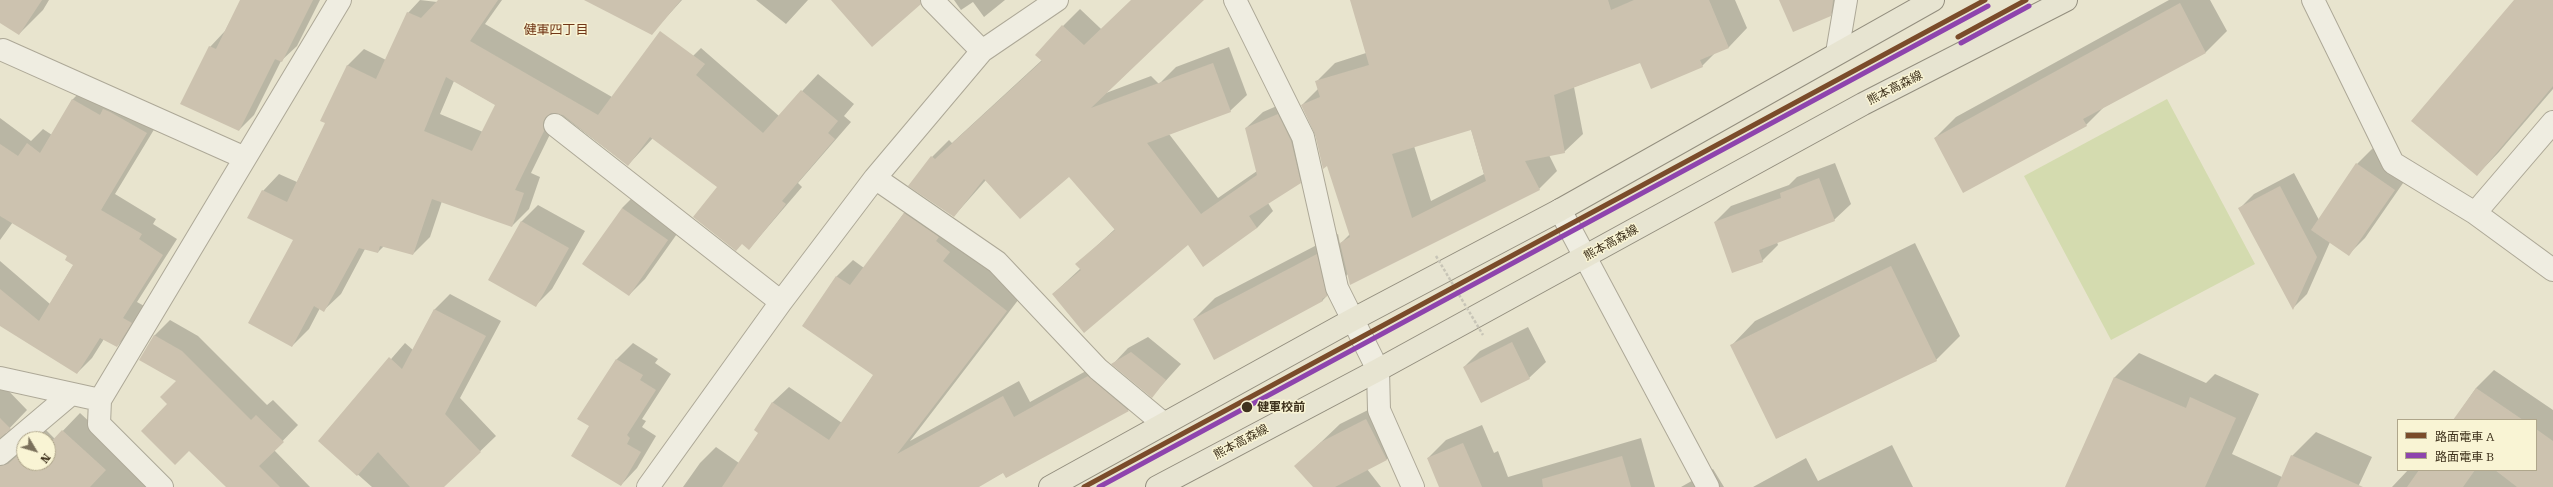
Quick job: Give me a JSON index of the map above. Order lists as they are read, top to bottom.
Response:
{
  "streets": {
    "main road": ["熊本高森線"]
  },
  "districts": ["健軍四丁目"],
  "places": ["健軍校前"],
  "lines": ["tram line A", "tram line B"],
  "legend": ["路面電車 A", "路面電車 B"],
  "north": "bottom right"
}
